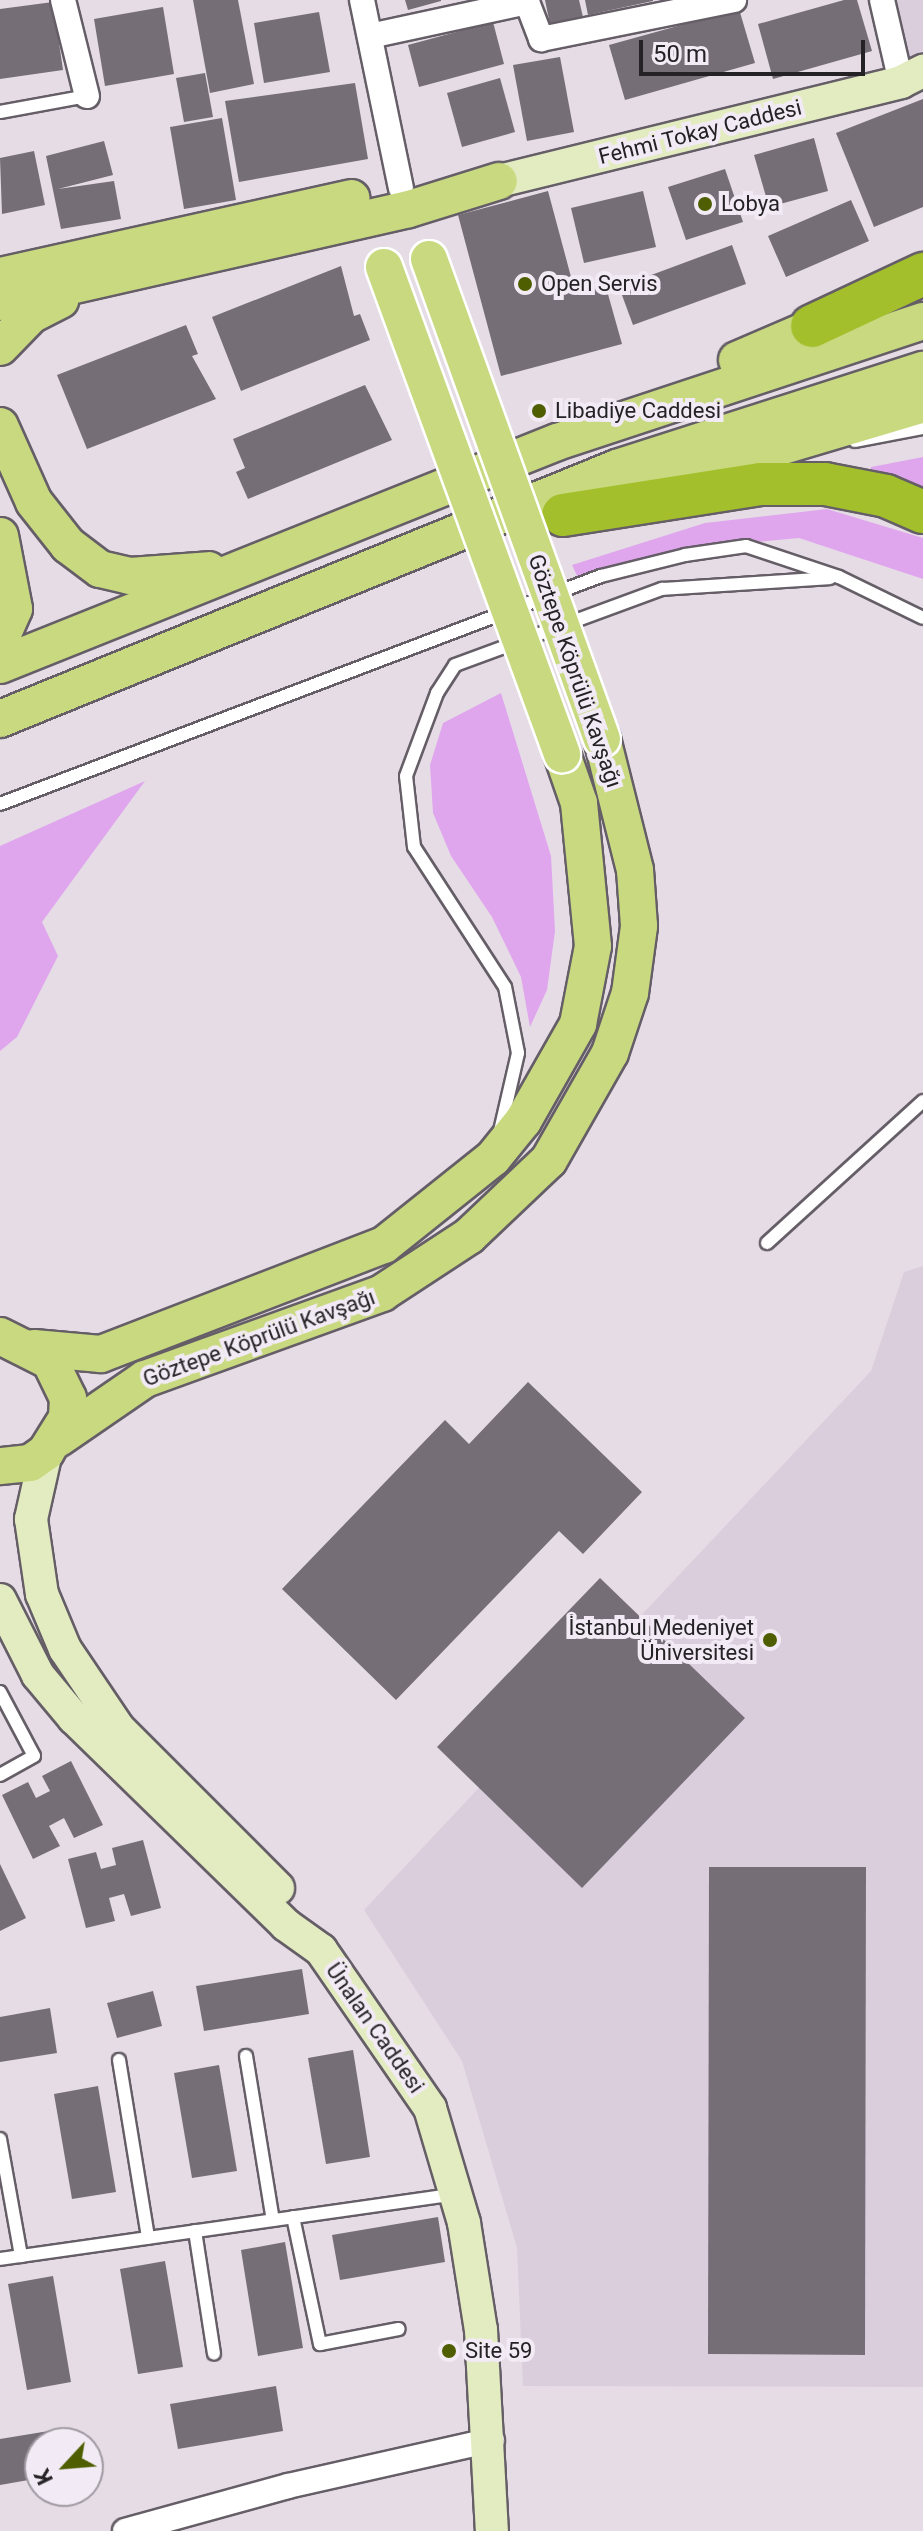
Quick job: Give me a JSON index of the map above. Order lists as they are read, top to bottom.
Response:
{
  "streets": {
    "main road": ["Göztepe Köprülü Kavşağı"],
    "street": ["Fehmi Tokay Caddesi", "Ünalan Caddesi"]
  },
  "places": [
    "Lobya",
    "Open Servis",
    "Libadiye Caddesi",
    "İstanbul Medeniyet Üniversitesi",
    "Site 59"
  ],
  "scale_bar": "50 m",
  "north": "bottom left"
}
